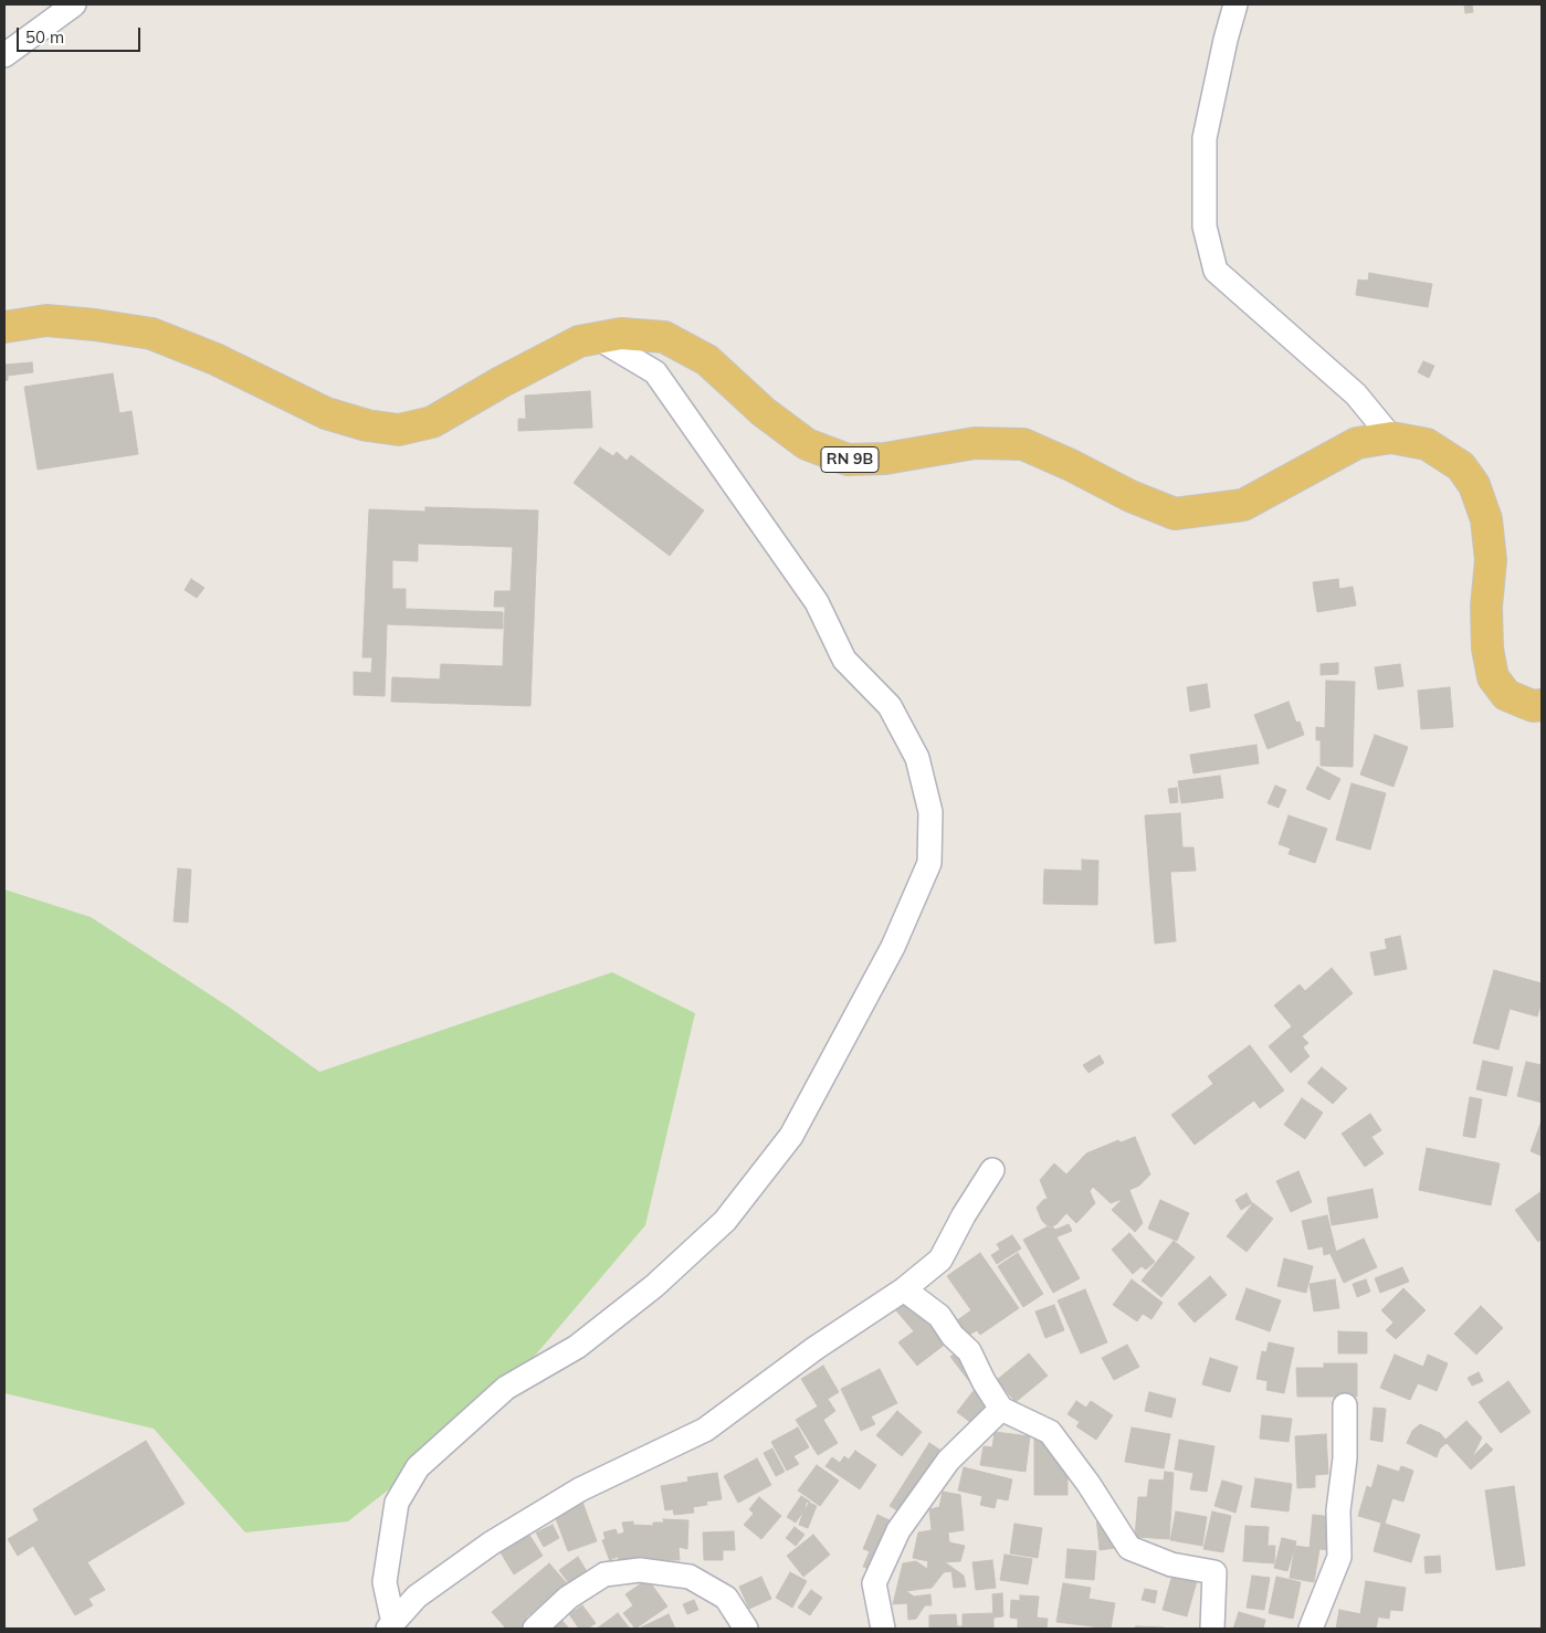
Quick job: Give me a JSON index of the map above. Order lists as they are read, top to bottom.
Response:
{
  "streets": {
    "main road": ["RN 9B"]
  },
  "scale_bar": "50 m"
}
